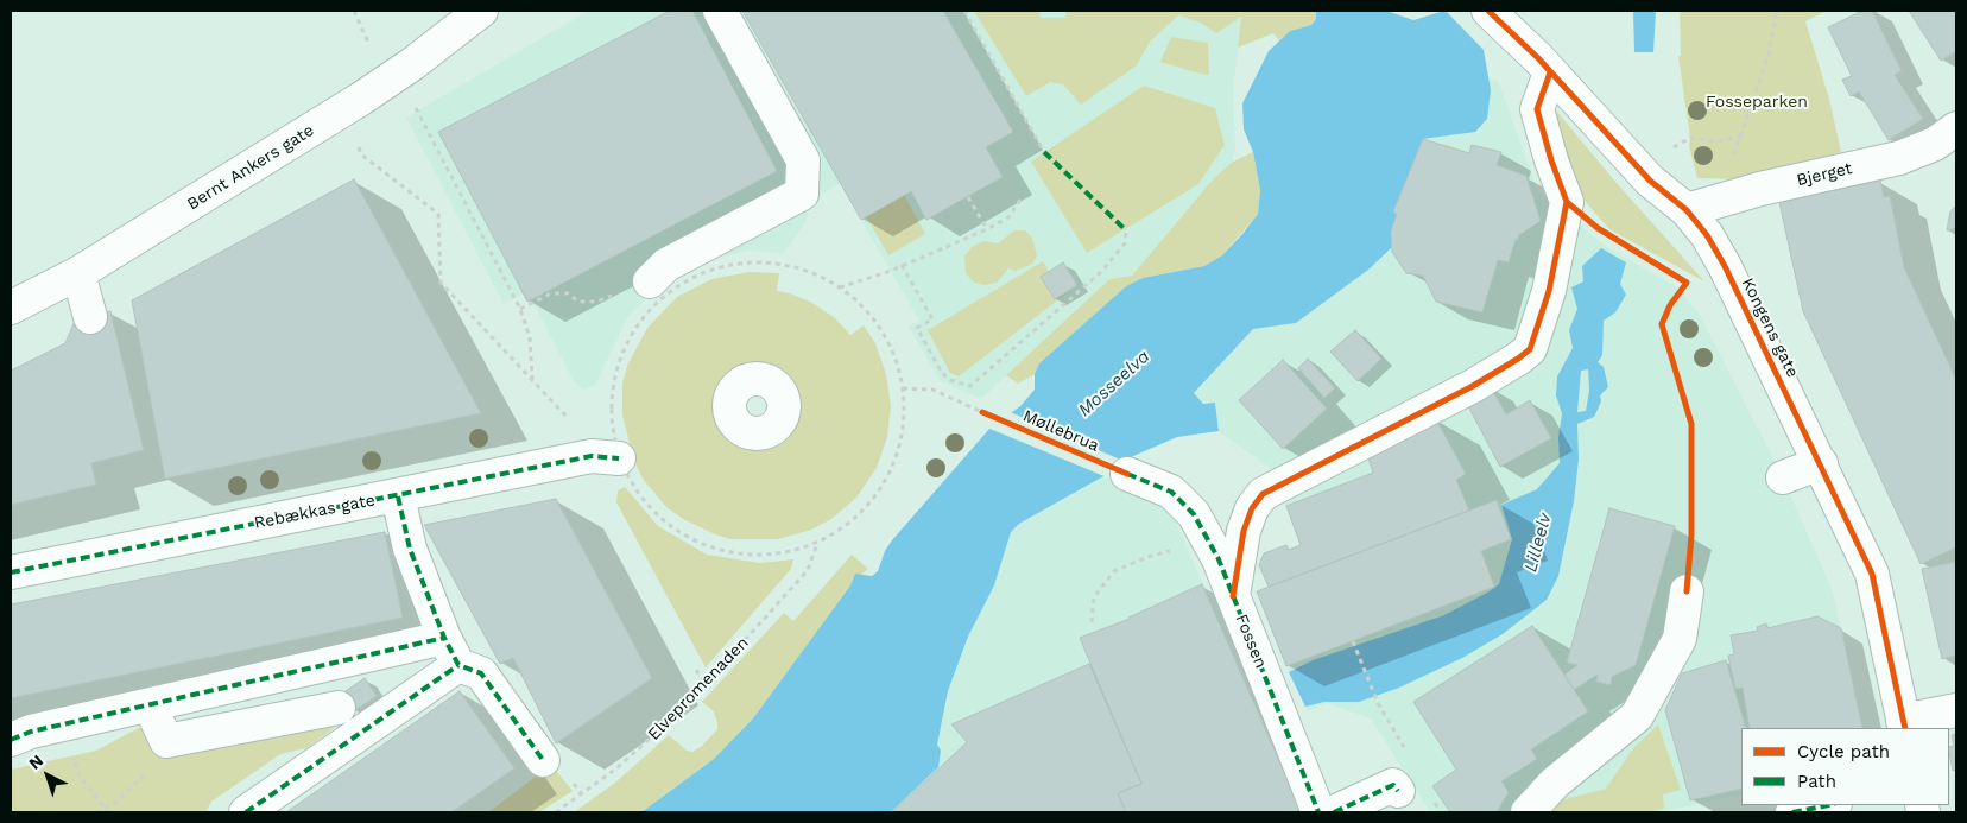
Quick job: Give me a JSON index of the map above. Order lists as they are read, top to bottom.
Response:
{
  "streets": {
    "street": [
      "Bernt Ankers gate",
      "Bjerget",
      "Kongens gate",
      "Rebækkas gate",
      "Fossen"
    ],
    "path": ["Elvepromenaden"],
    "cycle path": ["Møllebrua"]
  },
  "crossings": [
    ["Bjerget", "Kongens gate"]
  ],
  "water": ["Mosseelva", "Lilleelv"],
  "parks": ["Fosseparken"],
  "legend": ["Cycle path", "Path"],
  "north": "top left"
}
